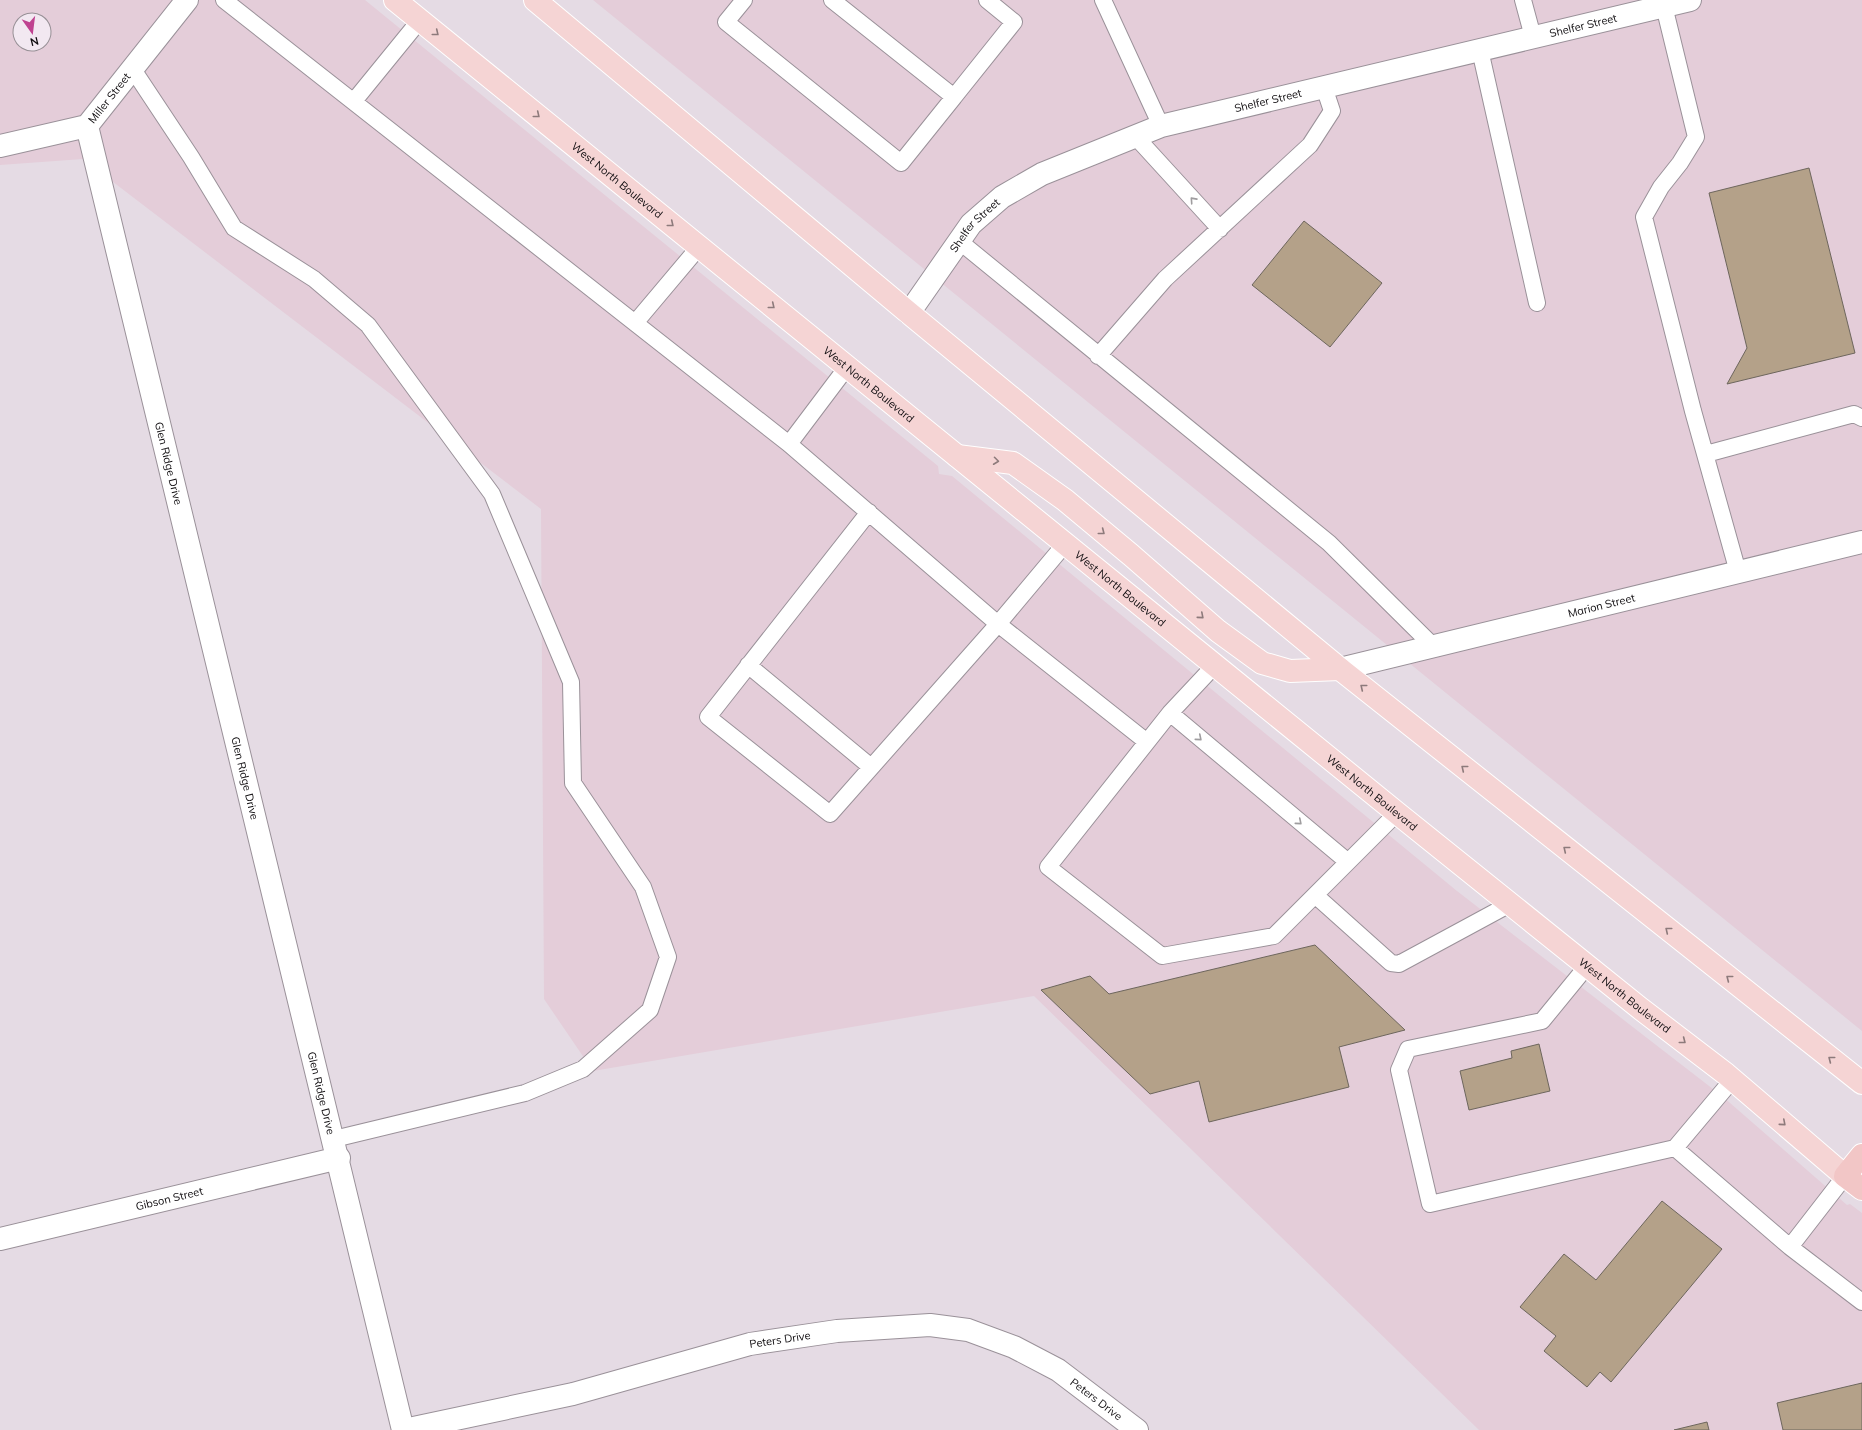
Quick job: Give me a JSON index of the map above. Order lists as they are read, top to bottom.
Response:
{
  "streets": {
    "main road": ["West North Boulevard"],
    "street": [
      "Shelfer Street",
      "Miller Street",
      "Glen Ridge Drive",
      "Marion Street",
      "Gibson Street",
      "Peters Drive"
    ]
  },
  "crossings": [
    ["Miller Street", "Glen Ridge Drive"],
    ["Glen Ridge Drive", "Gibson Street"],
    ["Glen Ridge Drive", "Peters Drive"]
  ],
  "north": "bottom"
}
